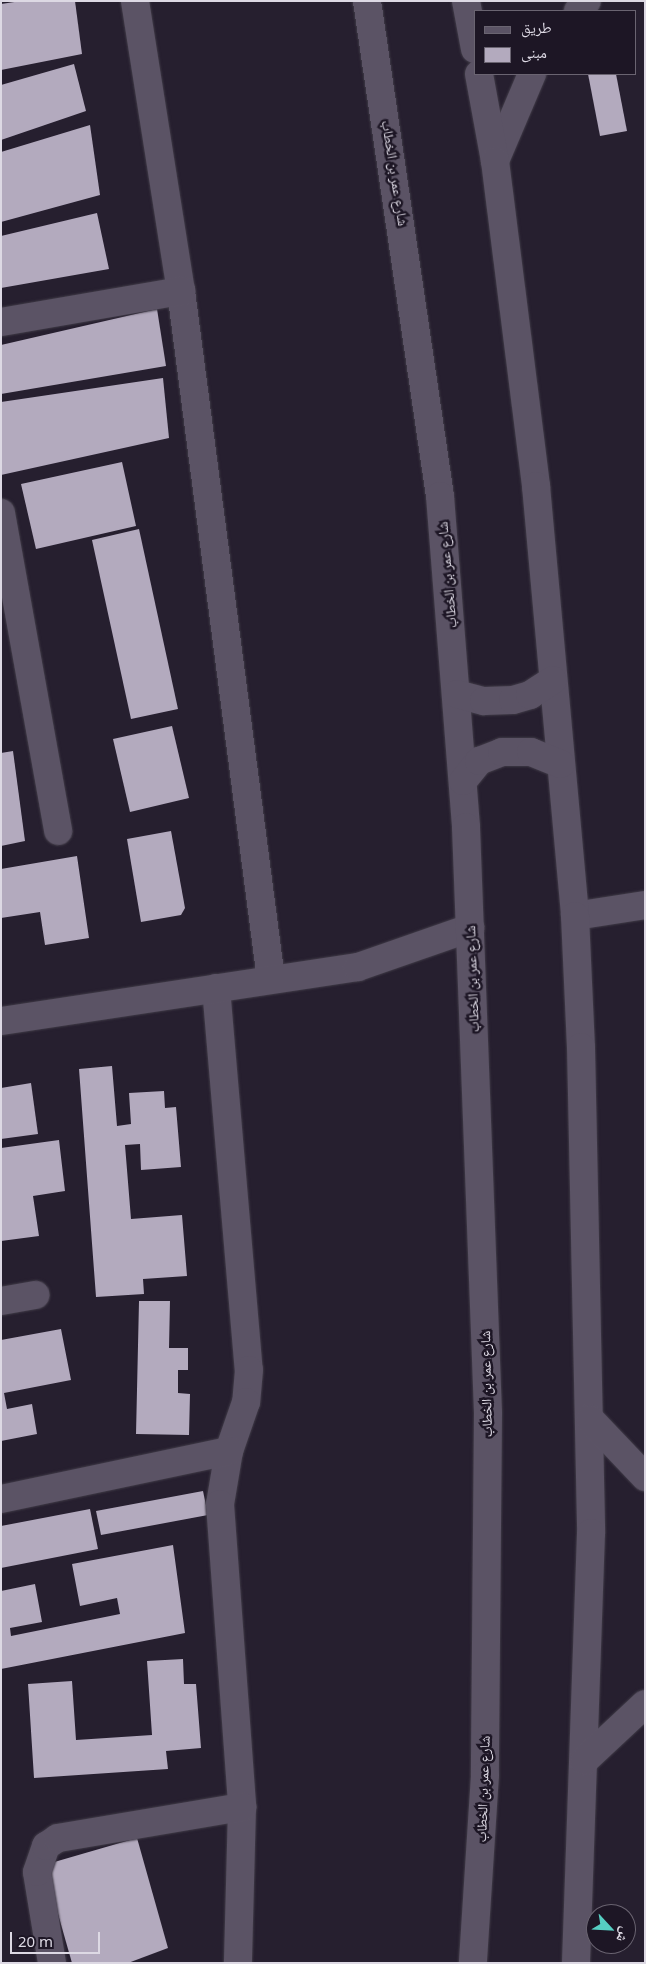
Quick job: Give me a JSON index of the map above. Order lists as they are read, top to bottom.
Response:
{
  "streets": {
    "street": ["شارع عمر بن الخطاب"]
  },
  "legend": ["طريق", "مبنى"],
  "scale_bar": "20 m",
  "north": "bottom right"
}
